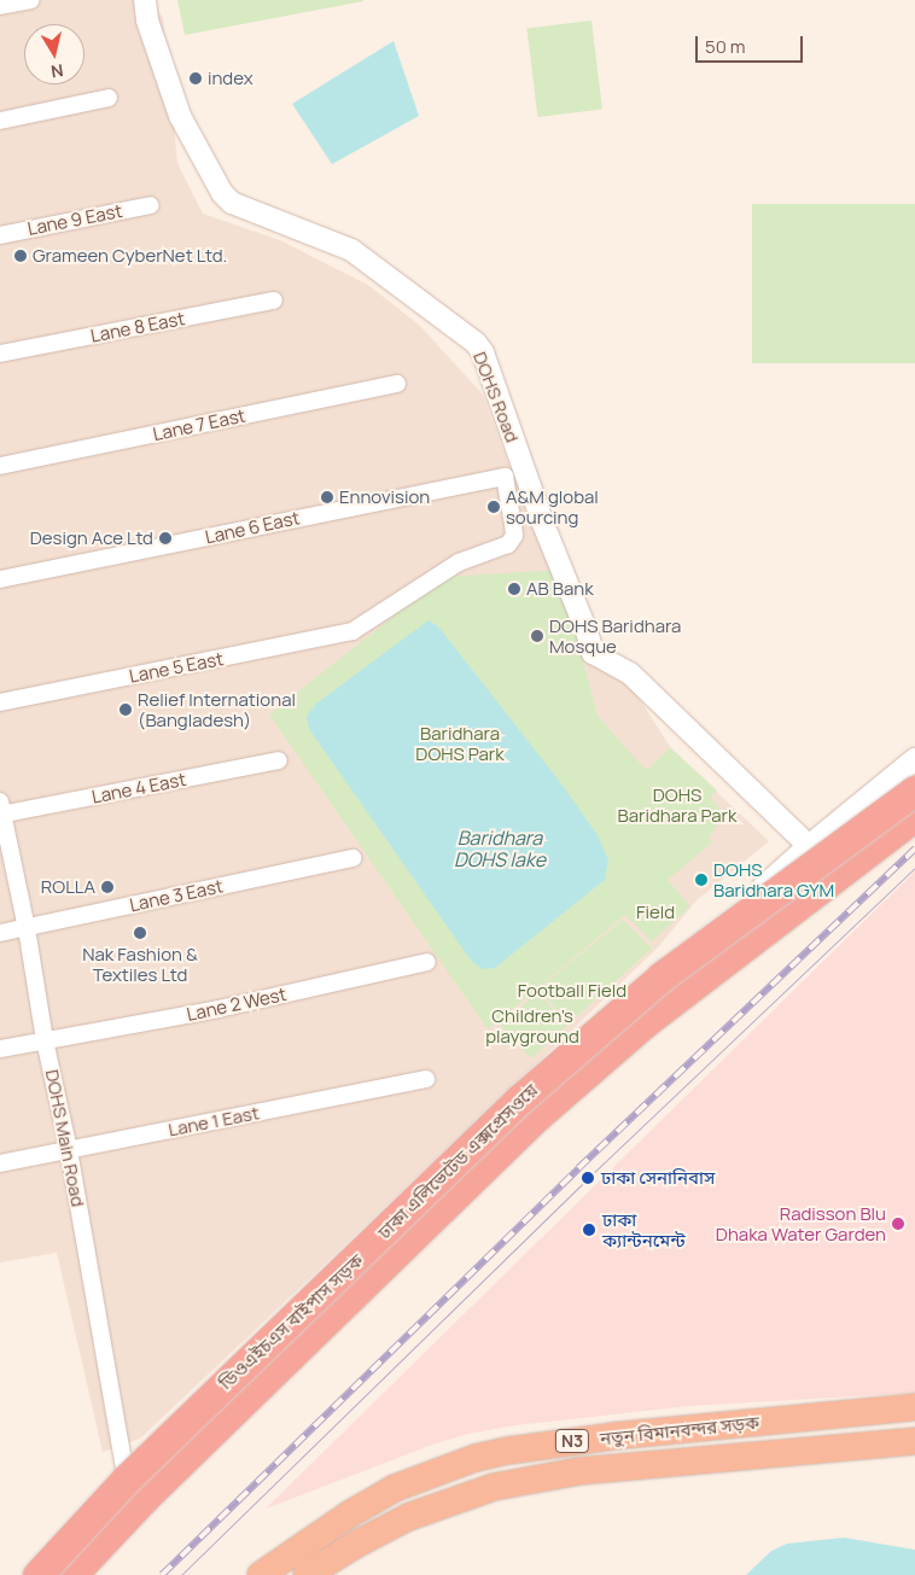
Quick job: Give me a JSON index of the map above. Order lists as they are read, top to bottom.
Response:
{
  "streets": {
    "highway": ["ঢাকা এলিভেটেড এক্সপ্রেসওয়ে", "নতুন বিমানবন্দর সড়ক", "N3"],
    "street": [
      "Lane 9 East",
      "Lane 8 East",
      "DOHS Road",
      "Lane 7 East",
      "Lane 6 East",
      "Lane 5 East",
      "Lane 4 East",
      "Lane 3 East",
      "Lane 2 West",
      "Lane 1 East",
      "DOHS Main Road",
      "ডিওএইচএস বাইপাস সড়ক"
    ]
  },
  "crossings": [
    ["DOHS Road", "ডিওএইচএস বাইপাস সড়ক"],
    ["Lane 6 East", "Lane 5 East"],
    ["Lane 4 East", "DOHS Main Road"],
    ["Lane 3 East", "DOHS Main Road"],
    ["Lane 2 West", "DOHS Main Road"],
    ["Lane 1 East", "DOHS Main Road"],
    ["DOHS Main Road", "ডিওএইচএস বাইপাস সড়ক"],
    ["ঢাকা এলিভেটেড এক্সপ্রেসওয়ে", "ডিওএইচএস বাইপাস সড়ক"]
  ],
  "water": ["Baridhara DOHS lake"],
  "parks": [
    "Baridhara DOHS Park",
    "DOHS Baridhara Park",
    "Field",
    "Football Field",
    "Children's playground"
  ],
  "places": [
    "index",
    "Grameen CyberNet Ltd.",
    "Ennovision",
    "A&M global sourcing",
    "Design Ace Ltd",
    "AB Bank",
    "DOHS Baridhara Mosque",
    "Relief International (Bangladesh)",
    "DOHS Baridhara GYM",
    "ROLLA",
    "Nak Fashion & Textiles Ltd",
    "ঢাকা সেনানিবাস",
    "Radisson Blu Dhaka Water Garden",
    "ঢাকা ক্যান্টনমেন্ট"
  ],
  "scale_bar": "50 m",
  "north": "bottom"
}
